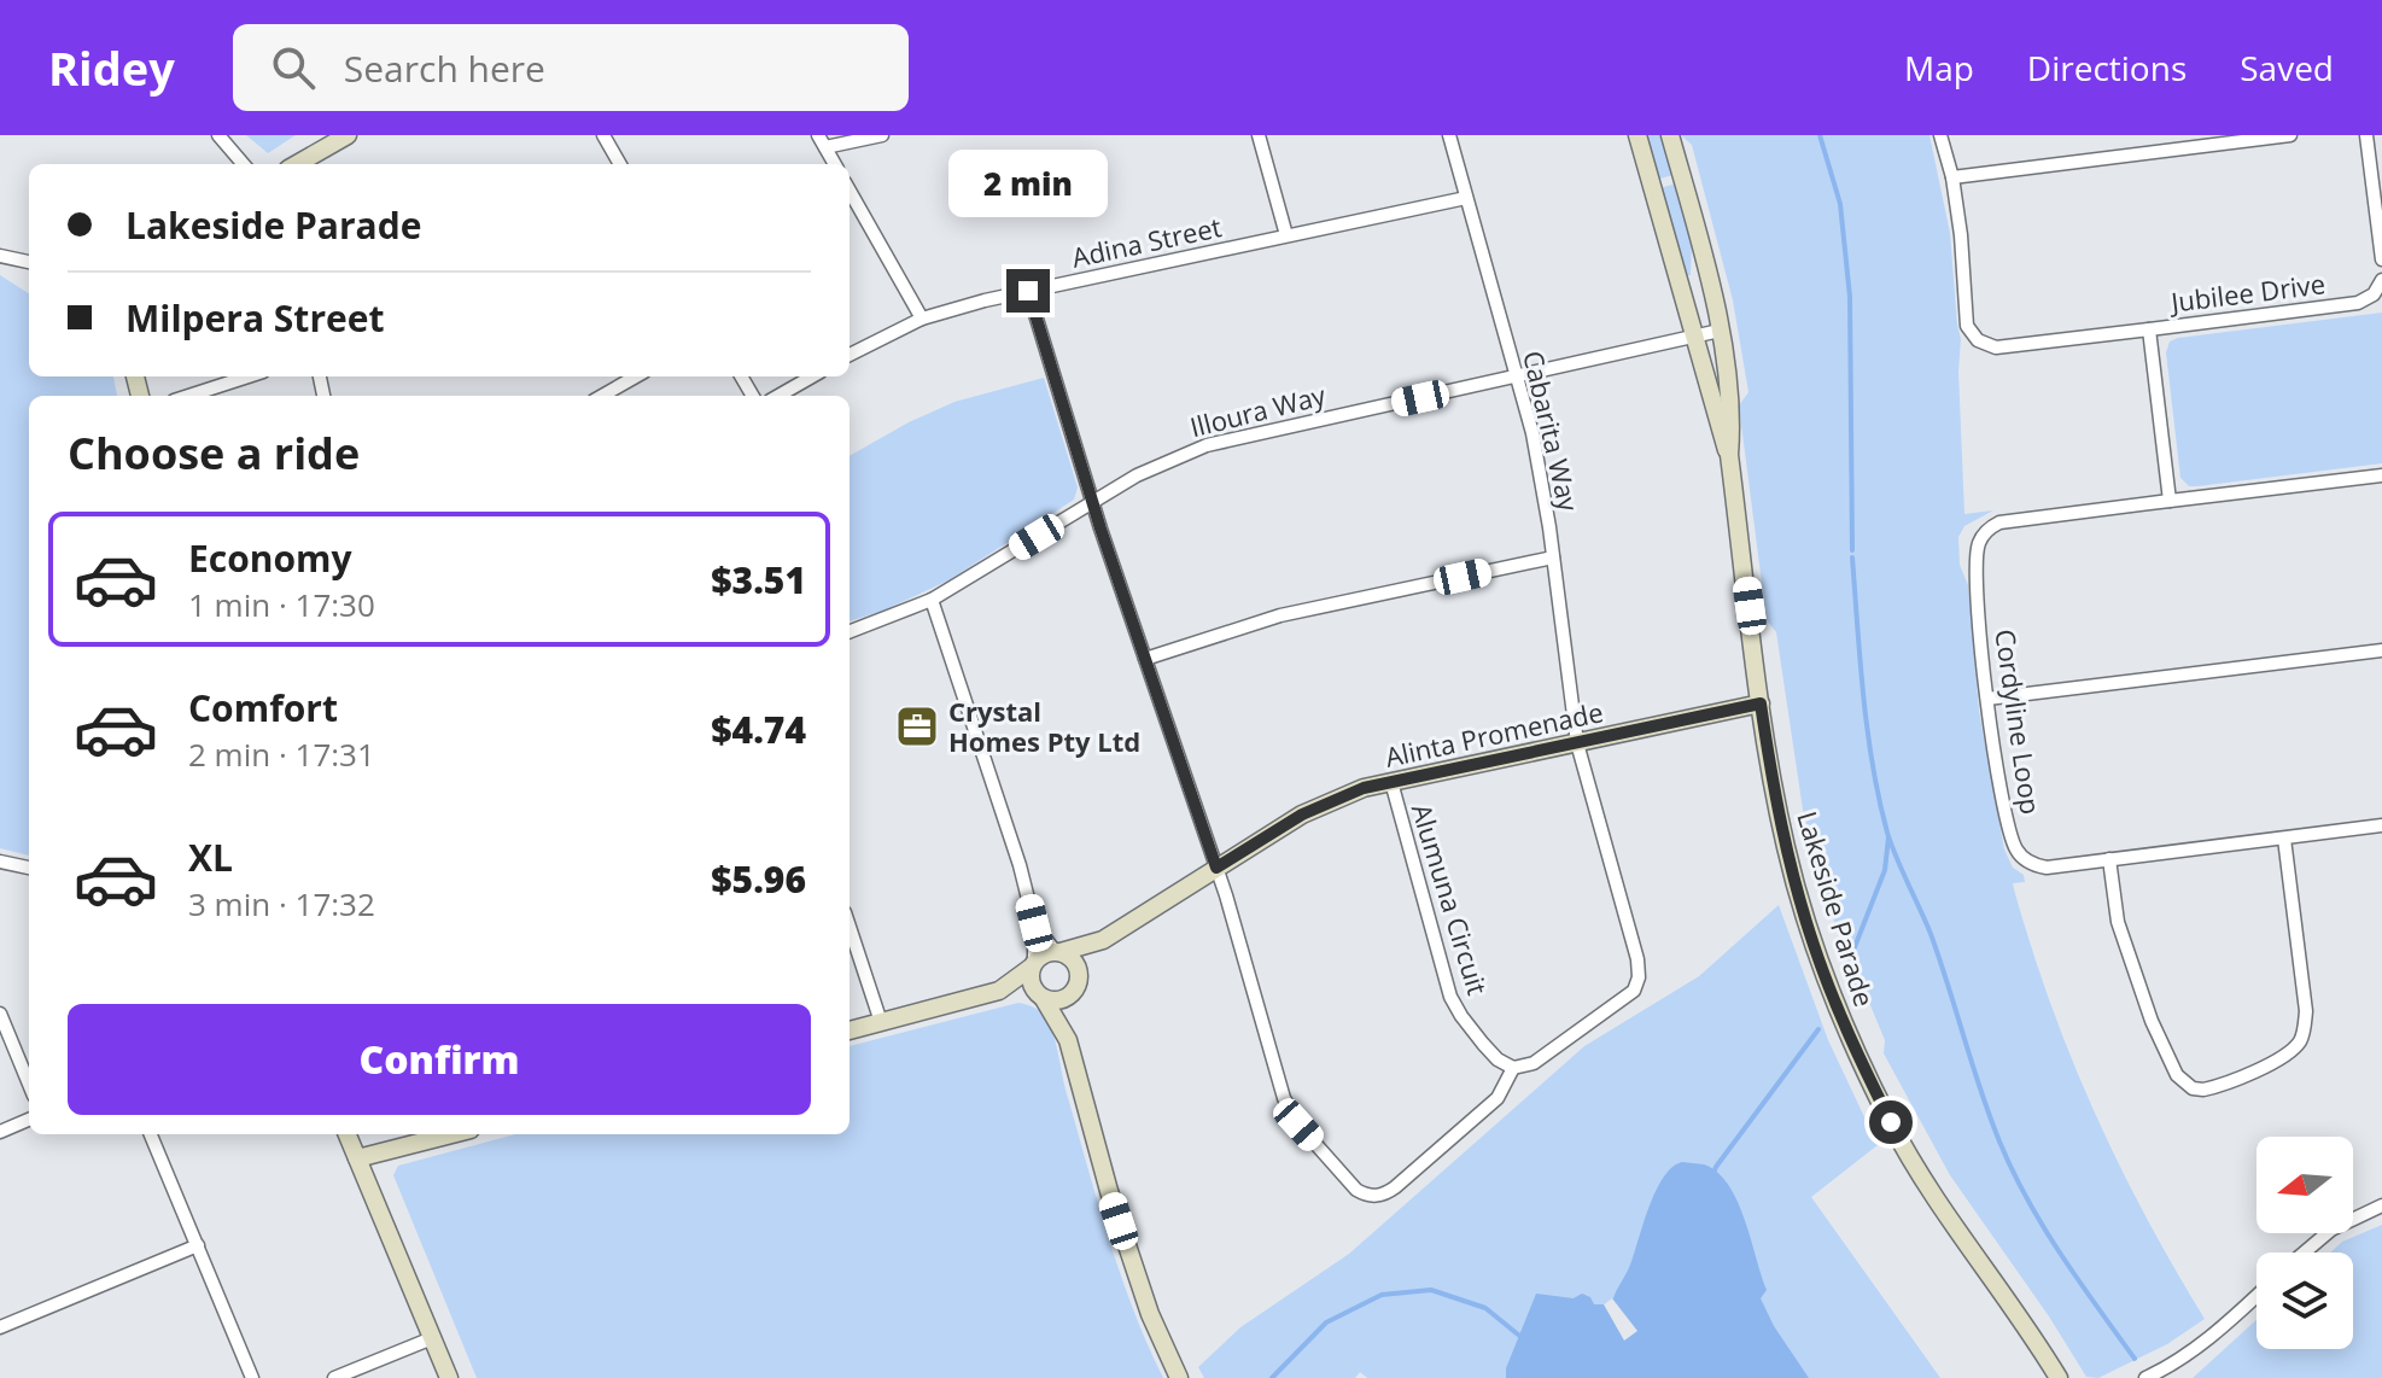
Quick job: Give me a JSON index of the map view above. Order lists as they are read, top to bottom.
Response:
{
  "streets": {
    "street": [
      "Adina Street",
      "Jubilee Drive",
      "Illoura Way",
      "Cabarita Way",
      "Cordyline Loop",
      "Alinta Promenade",
      "Alumuna Circuit",
      "Lakeside Parade"
    ]
  },
  "crossings": [
    ["Adina Street", "Cabarita Way"],
    ["Jubilee Drive", "Cordyline Loop"],
    ["Illoura Way", "Cabarita Way"],
    ["Illoura Way", "Lakeside Parade"],
    ["Cabarita Way", "Alinta Promenade"],
    ["Alinta Promenade", "Alumuna Circuit"],
    ["Alinta Promenade", "Lakeside Parade"]
  ],
  "places": {
    "office": ["Crystal Homes Pty Ltd"]
  },
  "north": "left",
  "page": {
    "header": "Ridey",
    "search": "Search here",
    "nav": ["Map", "Directions", "Saved"],
    "bubble": "2 min",
    "banner": ["Lakeside Parade", "Milpera Street"],
    "heading": "Choose a ride",
    "list": [
      {
        "name": "Economy",
        "note": "1 min · 17:30",
        "value": "$3.51"
      },
      {
        "name": "Comfort",
        "note": "2 min · 17:31",
        "value": "$4.74"
      },
      {
        "name": "XL",
        "note": "3 min · 17:32",
        "value": "$5.96"
      }
    ],
    "buttons": "Confirm"
  }
}
